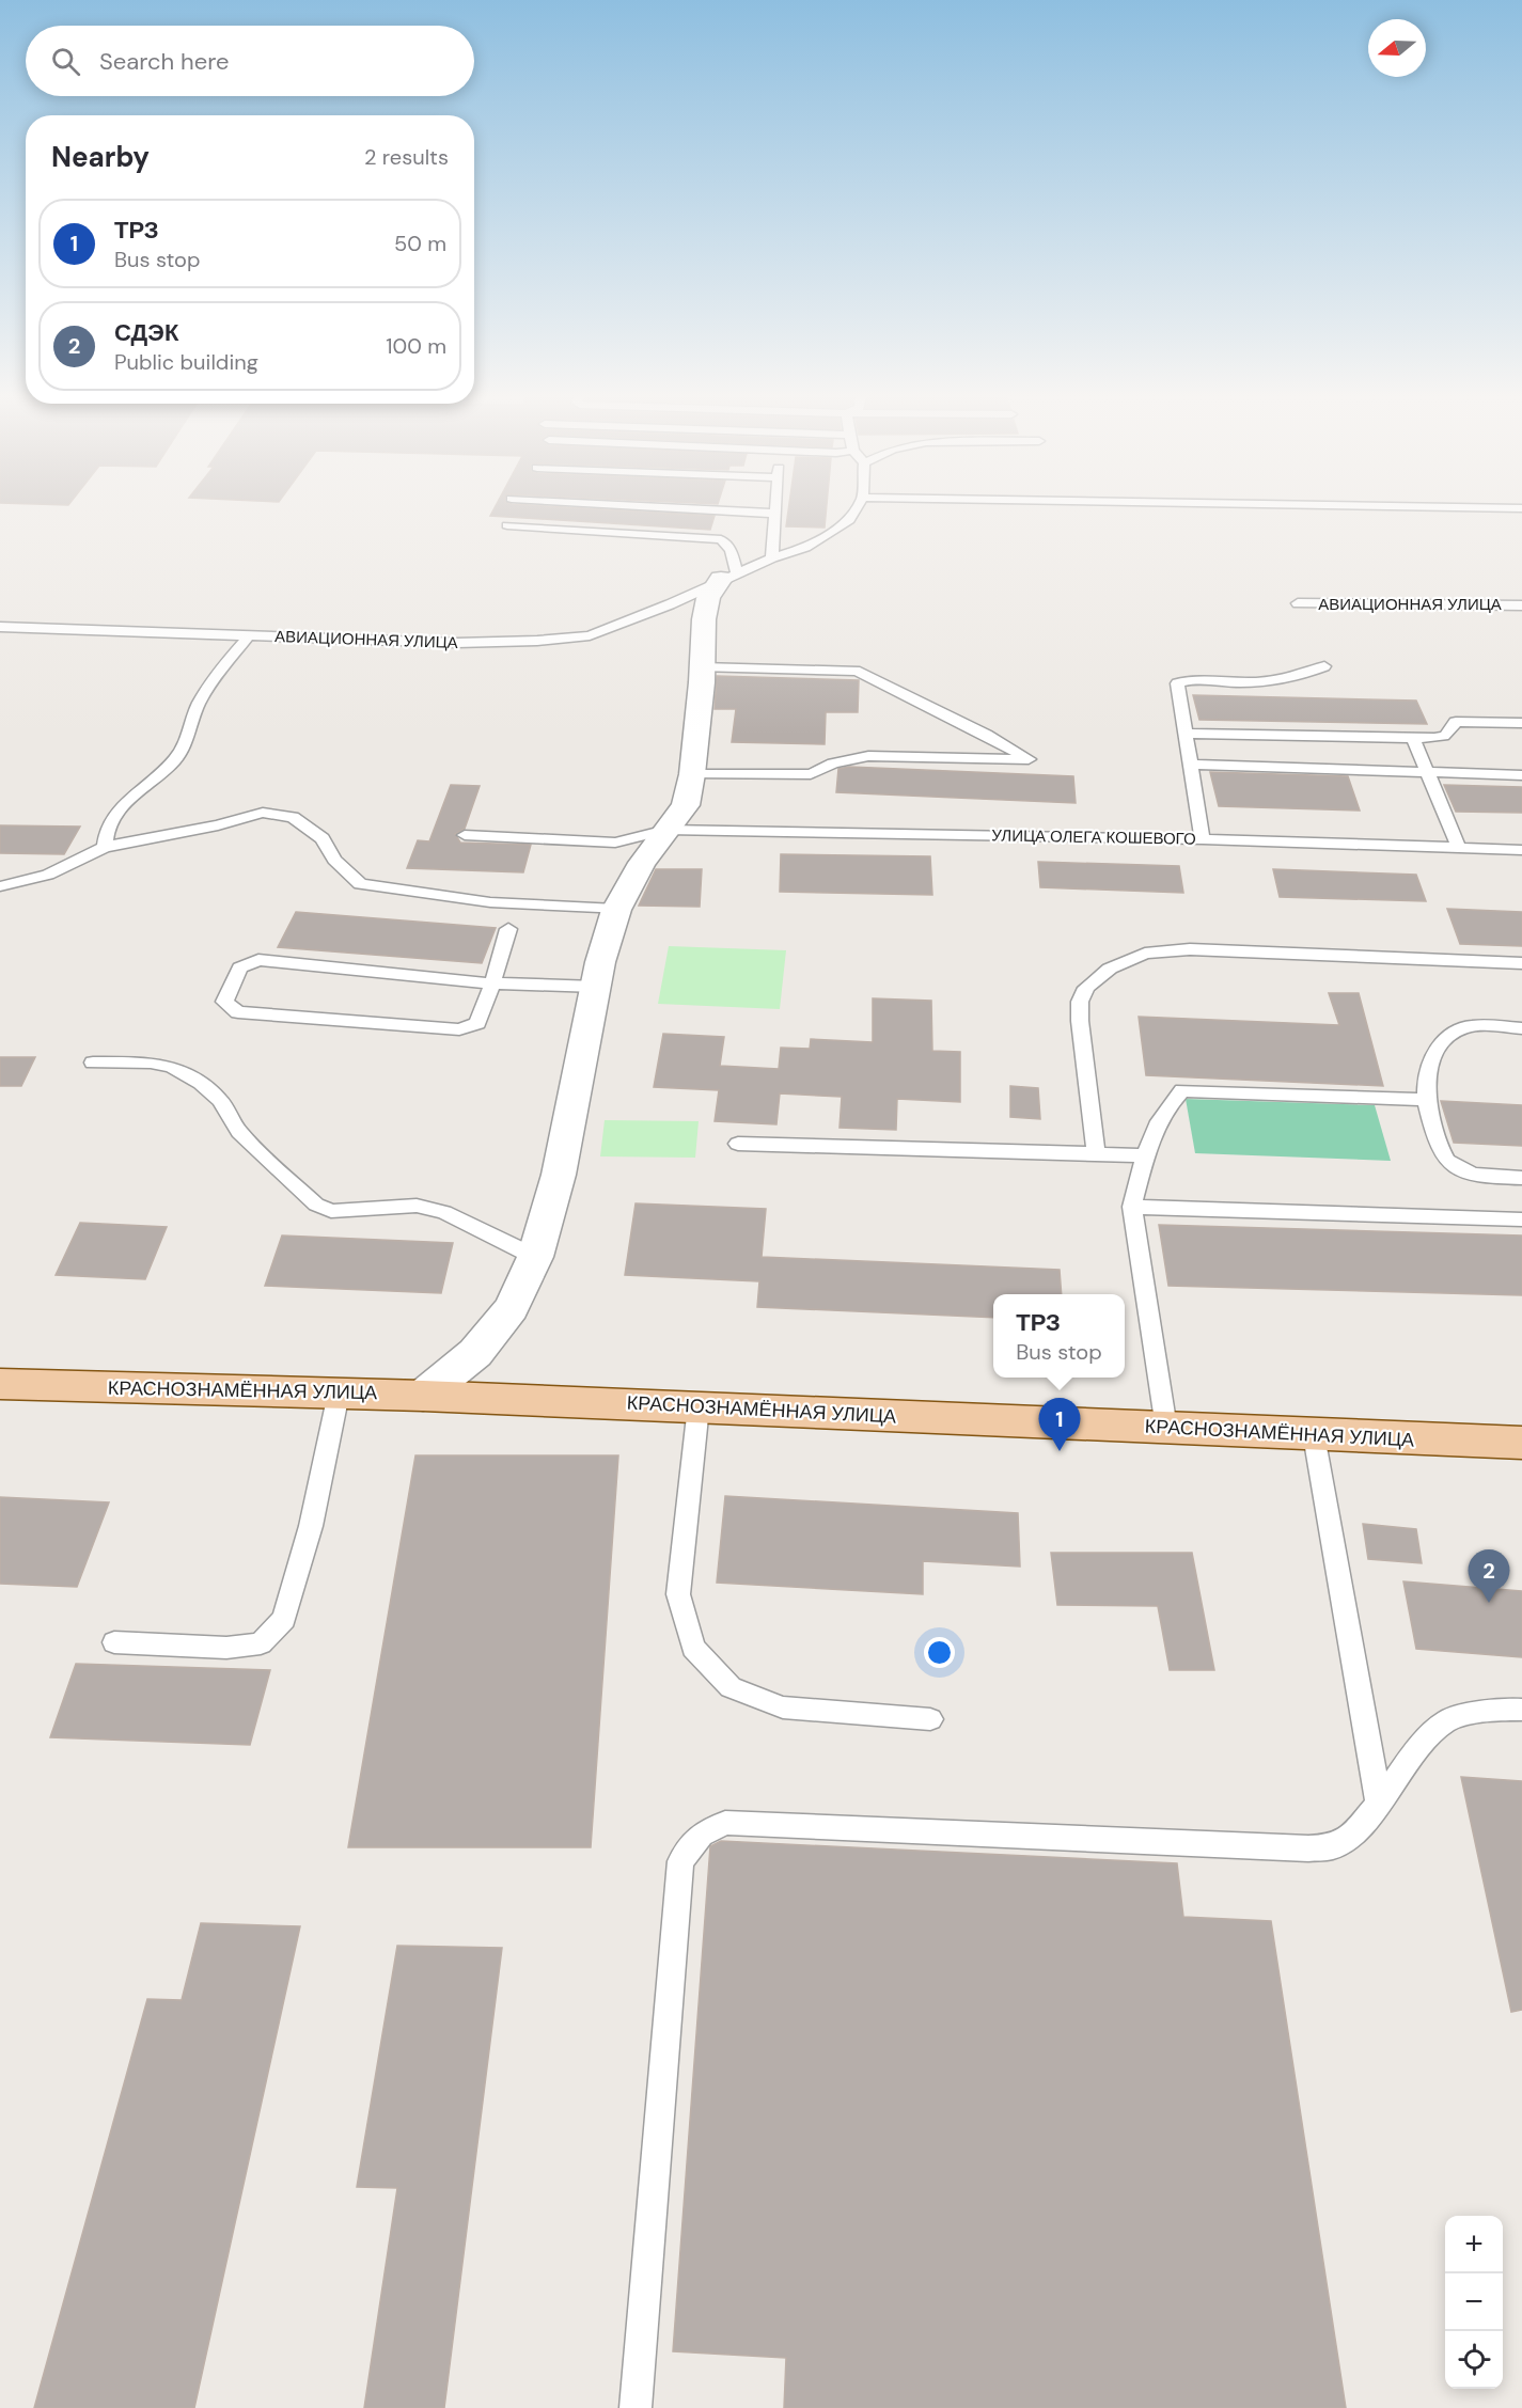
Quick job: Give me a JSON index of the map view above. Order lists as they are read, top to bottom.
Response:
{
  "streets": {
    "main road": ["КРАСНОЗНАМЁННАЯ УЛИЦА"],
    "lane": ["АВИАЦИОННАЯ УЛИЦА", "УЛИЦА ОЛЕГА КОШЕВОГО"]
  },
  "north": "left",
  "page": {
    "search": "Search here",
    "heading": ["Nearby", "2 results"],
    "list": [
      {
        "mark": "1",
        "name": "ТРЗ",
        "note": "Bus stop",
        "value": "50 m"
      },
      {
        "mark": "2",
        "name": "СДЭК",
        "note": "Public building",
        "value": "100 m"
      }
    ],
    "popup": ["ТРЗ", "Bus stop"],
    "pins": ["1", "2"],
    "map_buttons": ["+", "−"]
  }
}
